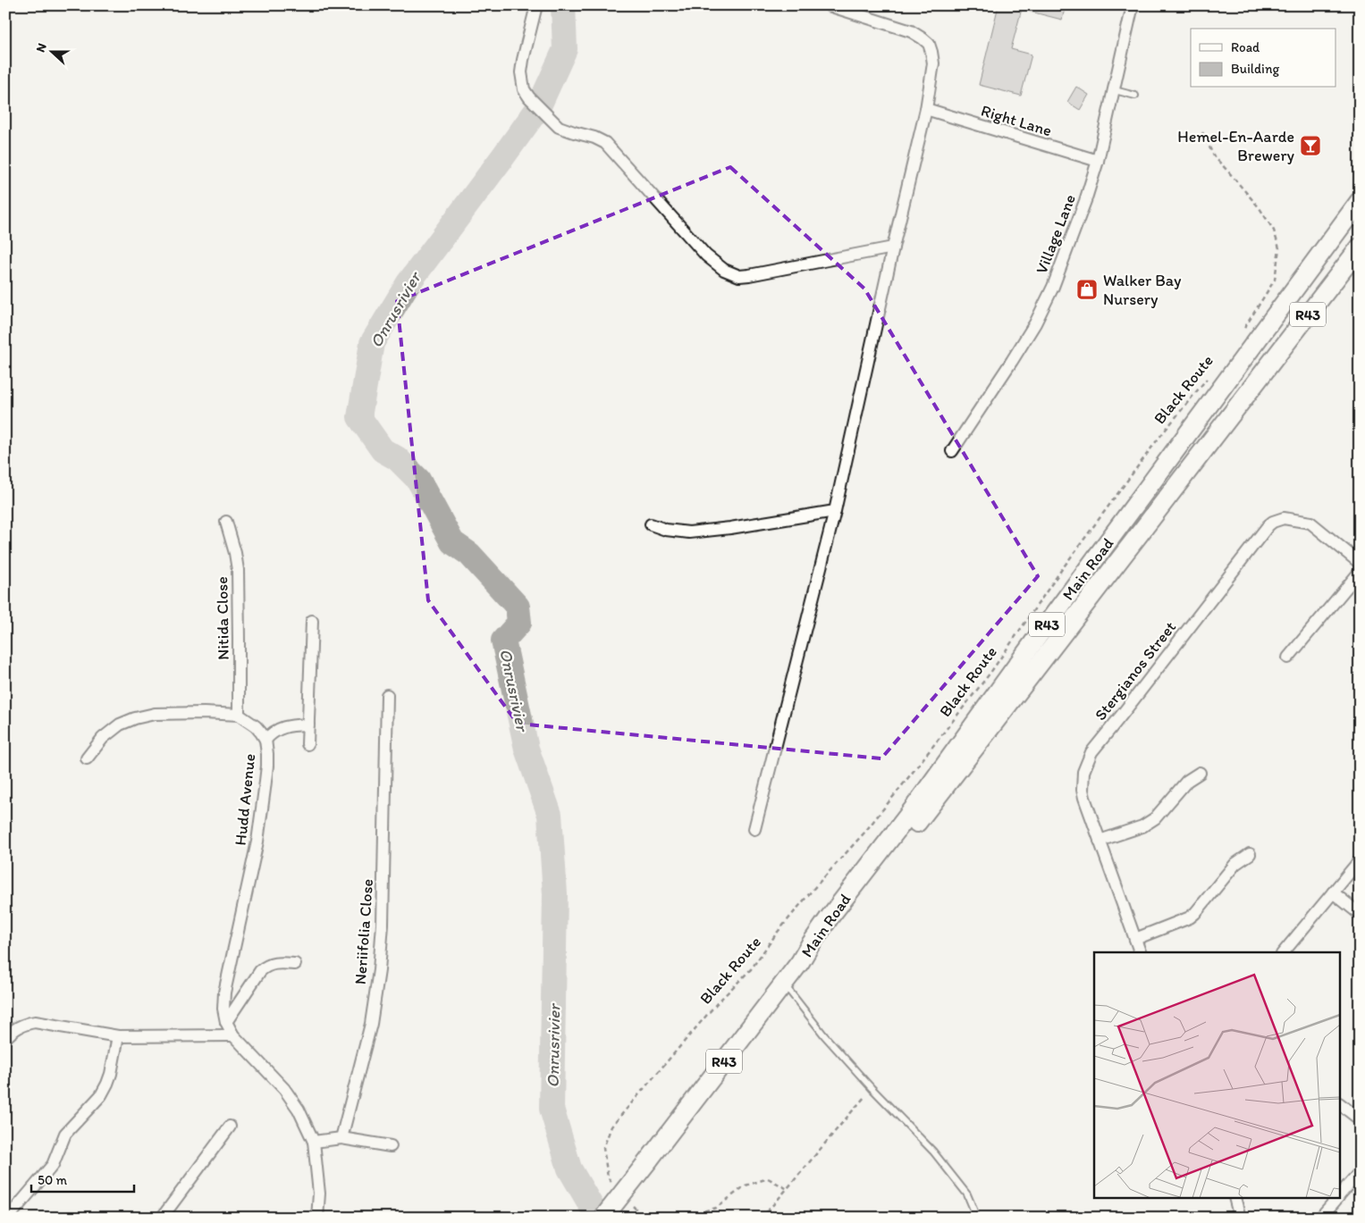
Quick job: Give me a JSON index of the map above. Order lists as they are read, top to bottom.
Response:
{
  "streets": {
    "main road": ["R43", "Main Road"],
    "street": [
      "Right Lane",
      "Village Lane",
      "Nitida Close",
      "Stergianos Street",
      "Hudd Avenue",
      "Neriifolia Close"
    ],
    "path": ["Black Route"]
  },
  "crossings": [
    ["Right Lane", "Village Lane"],
    ["R43", "Main Road"],
    ["Nitida Close", "Hudd Avenue"]
  ],
  "water": ["Onrusrivier"],
  "places": {
    "bar": ["Hemel-En-Aarde Brewery"],
    "shop": ["Walker Bay Nursery"]
  },
  "legend": ["Road", "Building"],
  "scale_bar": "50 m",
  "north": "left"
}
